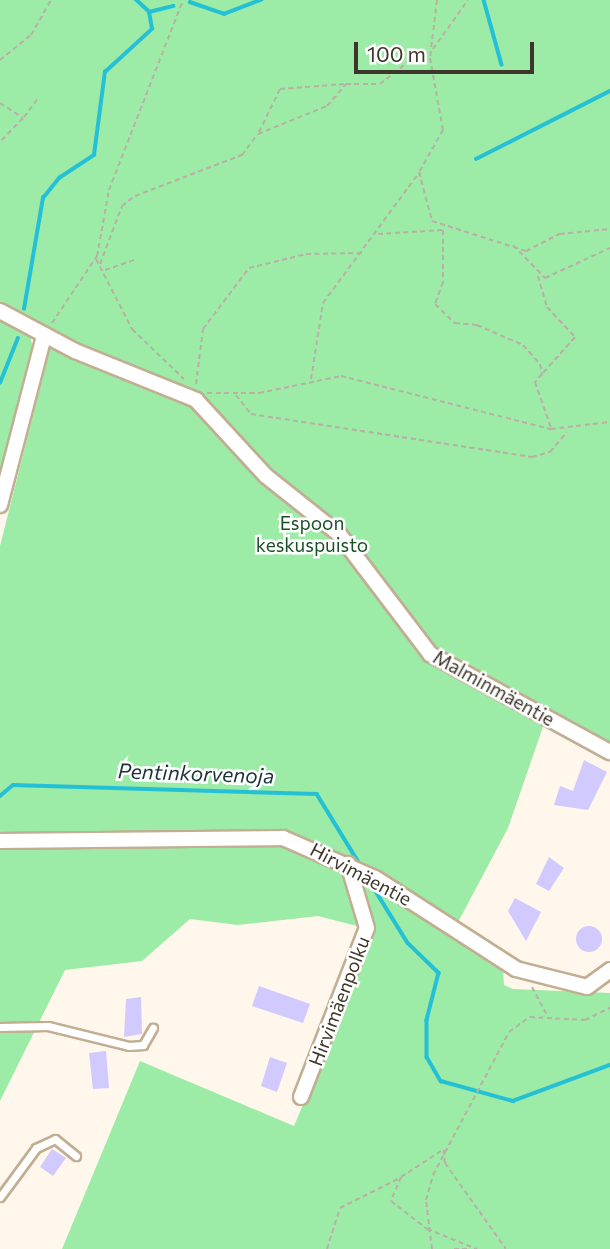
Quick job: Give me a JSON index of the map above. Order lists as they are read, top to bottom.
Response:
{
  "streets": {
    "street": ["Malminmäentie", "Hirvimäentie", "Hirvimäenpolku"]
  },
  "crossings": [
    ["Hirvimäentie", "Hirvimäenpolku"]
  ],
  "water": ["Pentinkorvenoja"],
  "parks": ["Espoon keskuspuisto"],
  "scale_bar": "100 m"
}
